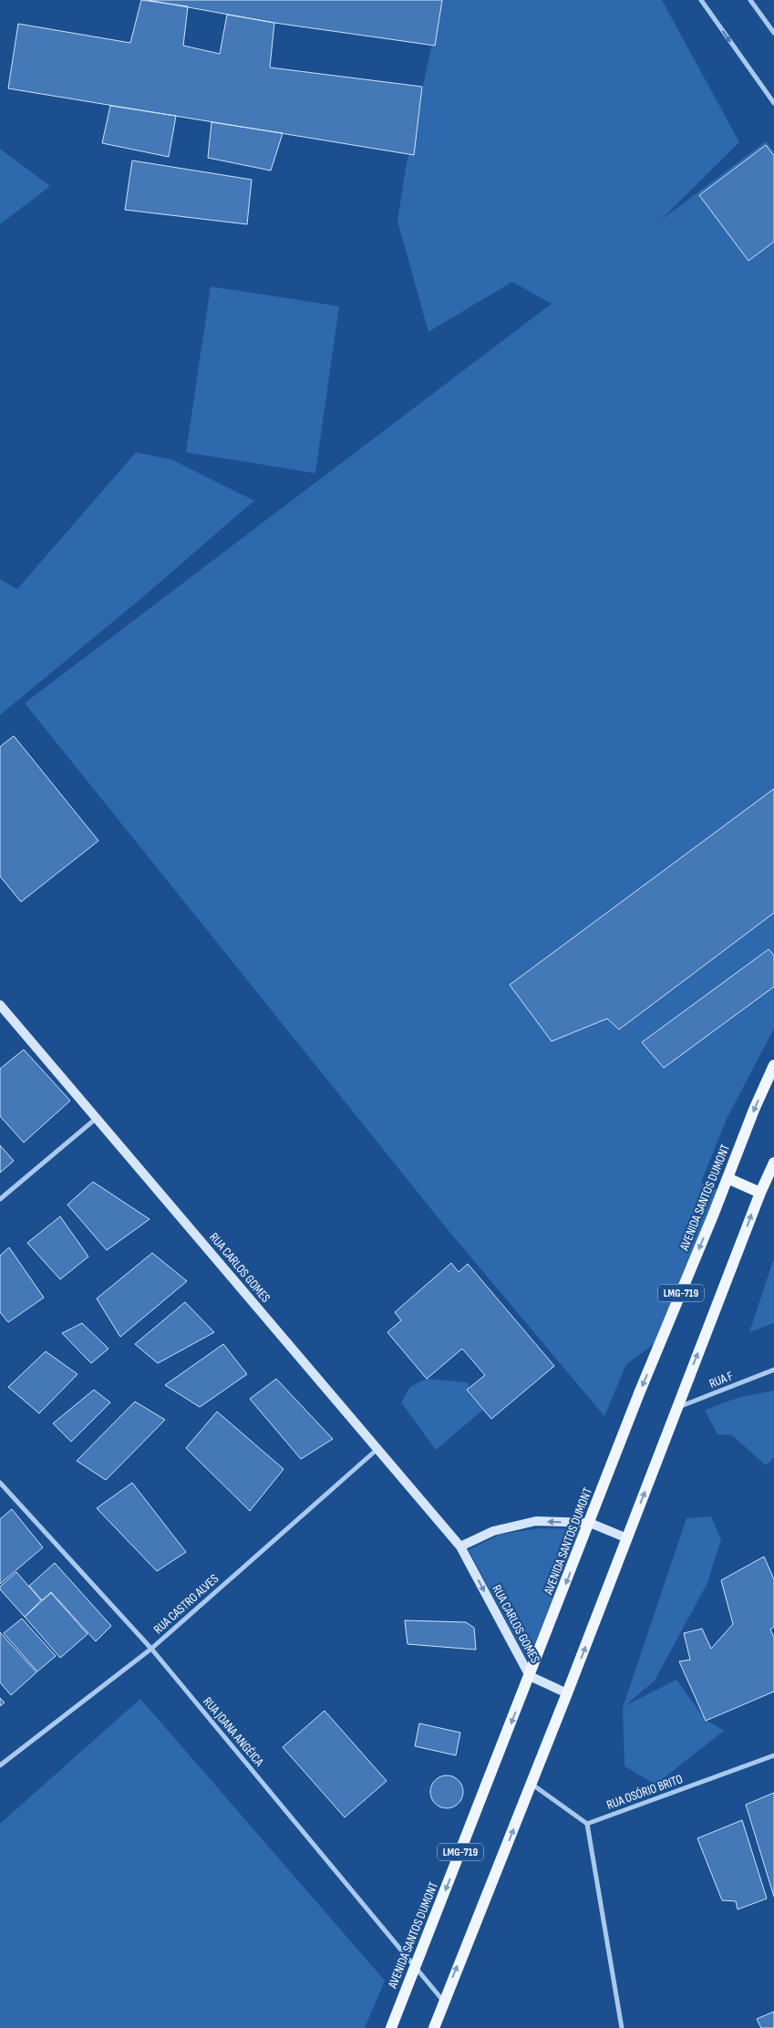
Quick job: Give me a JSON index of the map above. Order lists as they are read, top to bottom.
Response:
{
  "streets": {
    "main road": ["AVENIDA SANTOS DUMONT", "RUA CARLOS GOMES", "LMG-719"],
    "street": [
      "RUA F",
      "RUA CASTRO ALVES",
      "RUA JOANA ANGÉICA",
      "RUA OSÓRIO BRITO"
    ]
  },
  "crossings": [
    ["AVENIDA SANTOS DUMONT", "RUA CARLOS GOMES"],
    ["AVENIDA SANTOS DUMONT", "RUA JOANA ANGÉICA"],
    ["RUA CARLOS GOMES", "LMG-719"],
    ["RUA CARLOS GOMES", "RUA CASTRO ALVES"],
    ["LMG-719", "RUA F"],
    ["LMG-719", "RUA JOANA ANGÉICA"],
    ["RUA CASTRO ALVES", "RUA JOANA ANGÉICA"]
  ]
}
